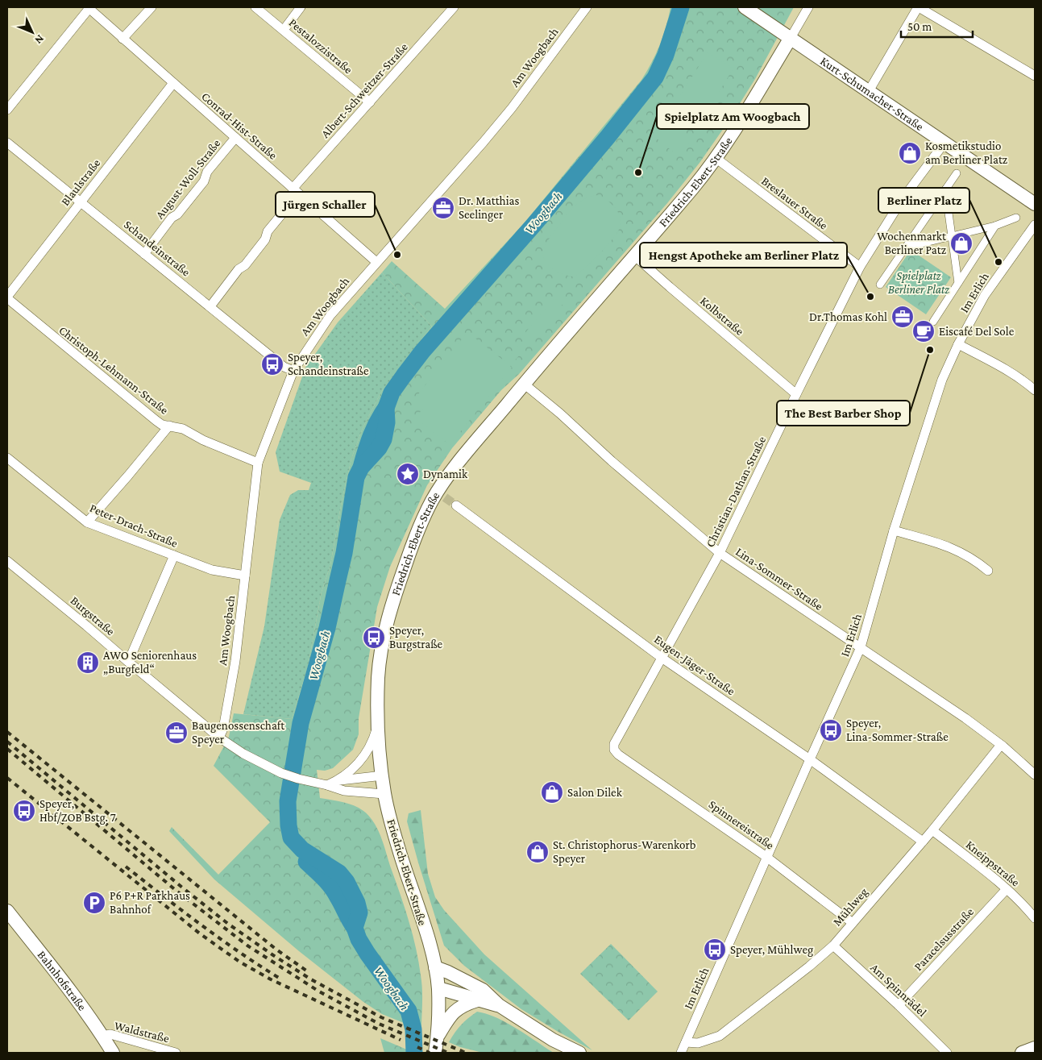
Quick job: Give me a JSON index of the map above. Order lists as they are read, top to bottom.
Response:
{
  "streets": {
    "main road": ["Kurt-Schumacher-Straße", "Friedrich-Ebert-Straße", "Bahnhofstraße"],
    "street": [
      "Pestalozzistraße",
      "Am Woogbach",
      "Albert-Schweitzer-Straße",
      "Conrad-Hist-Straße",
      "August-Woll-Straße",
      "Blaulstraße",
      "Breslauer Straße",
      "Schandeinstraße",
      "Im Erlich",
      "Kolbstraße",
      "Christoph-Lehmann-Straße",
      "Christian-Dathan-Straße",
      "Peter-Drach-Straße",
      "Lina-Sommer-Straße",
      "Burgstraße",
      "Eugen-Jäger-Straße",
      "Spinnereistraße",
      "Kneippstraße",
      "Mühlweg",
      "Paracelsusstraße",
      "Am Spinnrädel",
      "Waldstraße"
    ]
  },
  "crossings": [
    ["Pestalozzistraße", "Albert-Schweitzer-Straße"],
    ["Am Woogbach", "Conrad-Hist-Straße"],
    ["Am Woogbach", "Schandeinstraße"],
    ["Am Woogbach", "Christoph-Lehmann-Straße"],
    ["Am Woogbach", "Peter-Drach-Straße"],
    ["Am Woogbach", "Burgstraße"],
    ["Albert-Schweitzer-Straße", "Conrad-Hist-Straße"],
    ["Albert-Schweitzer-Straße", "Schandeinstraße"],
    ["Kurt-Schumacher-Straße", "Friedrich-Ebert-Straße"],
    ["Kurt-Schumacher-Straße", "Christian-Dathan-Straße"],
    ["Conrad-Hist-Straße", "August-Woll-Straße"],
    ["Conrad-Hist-Straße", "Blaulstraße"],
    ["August-Woll-Straße", "Schandeinstraße"],
    ["Friedrich-Ebert-Straße", "Breslauer Straße"],
    ["Friedrich-Ebert-Straße", "Kolbstraße"],
    ["Friedrich-Ebert-Straße", "Lina-Sommer-Straße"],
    ["Friedrich-Ebert-Straße", "Burgstraße"],
    ["Blaulstraße", "Schandeinstraße"],
    ["Blaulstraße", "Christoph-Lehmann-Straße"],
    ["Breslauer Straße", "Christian-Dathan-Straße"],
    ["Im Erlich", "Lina-Sommer-Straße"],
    ["Im Erlich", "Eugen-Jäger-Straße"],
    ["Im Erlich", "Spinnereistraße"],
    ["Im Erlich", "Mühlweg"],
    ["Kolbstraße", "Christian-Dathan-Straße"],
    ["Christian-Dathan-Straße", "Lina-Sommer-Straße"],
    ["Christian-Dathan-Straße", "Eugen-Jäger-Straße"],
    ["Christian-Dathan-Straße", "Spinnereistraße"],
    ["Lina-Sommer-Straße", "Mühlweg"],
    ["Eugen-Jäger-Straße", "Mühlweg"],
    ["Spinnereistraße", "Mühlweg"],
    ["Kneippstraße", "Mühlweg"],
    ["Kneippstraße", "Paracelsusstraße"],
    ["Mühlweg", "Am Spinnrädel"],
    ["Paracelsusstraße", "Am Spinnrädel"],
    ["Bahnhofstraße", "Waldstraße"]
  ],
  "water": ["Woogbach"],
  "parks": ["Spielplatz Berliner Platz"],
  "places": {
    "shop": [
      "Kosmetikstudio am Berliner Platz",
      "Wochenmarkt Berliner Patz",
      "Salon Dilek",
      "St. Christophorus-Warenkorb Speyer"
    ],
    "other": [
      "Spielplatz Am Woogbach",
      "Jürgen Schaller",
      "Berliner Platz",
      "Hengst Apotheke am Berliner Platz",
      "The Best Barber Shop"
    ],
    "office": ["Dr. Matthias Seelinger", "Dr.Thomas Kohl", "Baugenossenschaft Speyer"],
    "cafe": ["Eiscafé Del Sole"],
    "bus stop": [
      "Speyer, Schandeinstraße",
      "Speyer, Burgstraße",
      "Speyer, Lina-Sommer-Straße",
      "Speyer, Hbf/ZOB Bstg. 7",
      "Speyer, Mühlweg"
    ],
    "place": ["Dynamik"],
    "building": ["AWO Seniorenhaus „Burgfeld“"],
    "parking": ["P6 P+R Parkhaus Bahnhof"]
  },
  "scale_bar": "50 m",
  "north": "bottom right"
}
